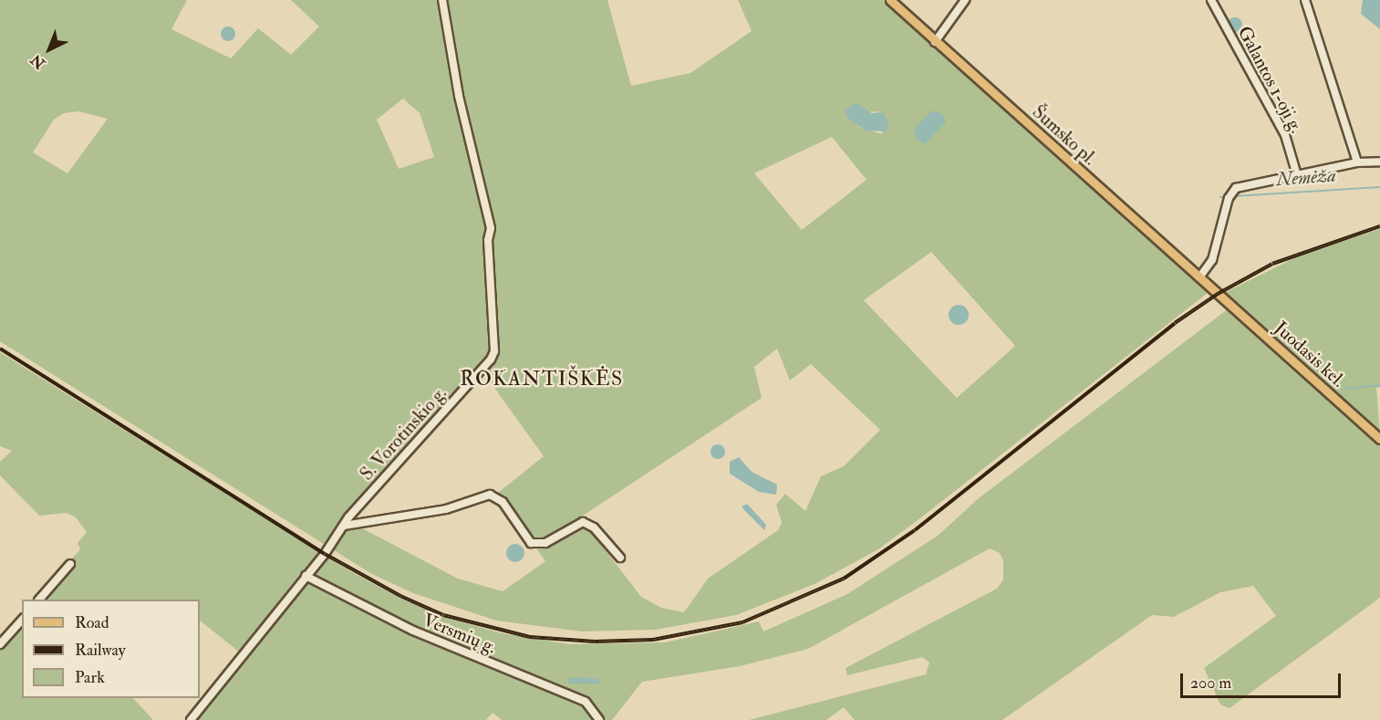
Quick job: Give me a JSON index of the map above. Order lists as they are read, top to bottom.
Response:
{
  "streets": {
    "main road": ["Šumsko pl.", "Juodasis kel."],
    "street": ["Galantos 1-oji g.", "S. Vorotinskio g.", "Versmių g."]
  },
  "crossings": [
    ["Šumsko pl.", "Juodasis kel."],
    ["S. Vorotinskio g.", "Versmių g."]
  ],
  "districts": ["ROKANTIŠKĖS"],
  "water": ["Nemėža"],
  "legend": ["Road", "Railway", "Park"],
  "scale_bar": "200 m",
  "north": "bottom left"
}
